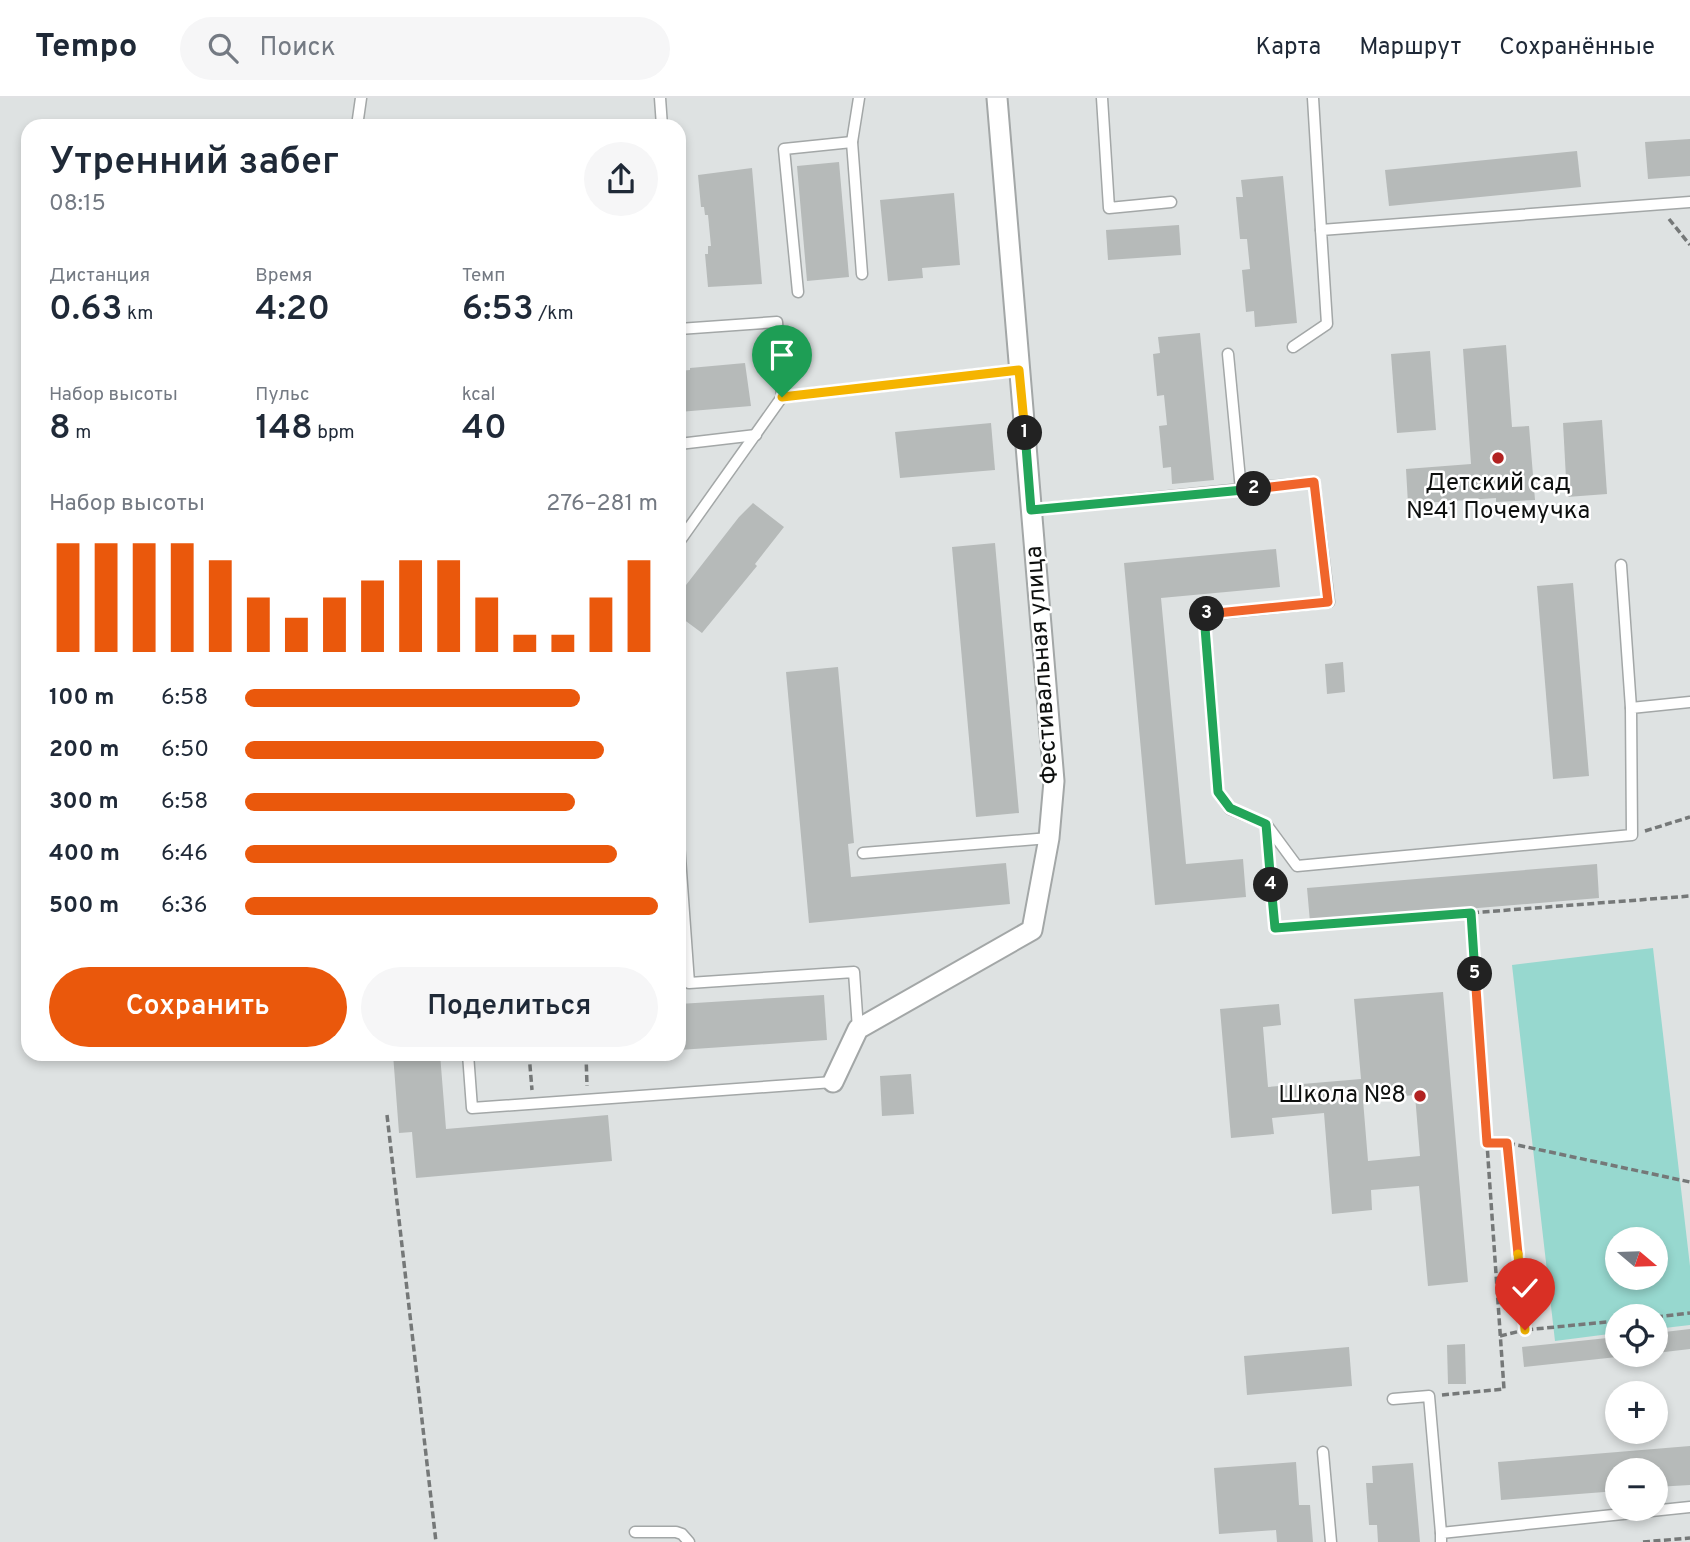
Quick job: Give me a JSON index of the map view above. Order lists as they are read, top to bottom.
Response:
{
  "streets": {
    "street": ["Фестивальная улица"]
  },
  "places": ["Детский сад №41 Почемучка", "Школа №8"],
  "north": "right",
  "page": {
    "header": "Tempo",
    "search": "Поиск",
    "nav": ["Карта", "Маршрут", "Сохранённые"],
    "heading": ["Утренний забег", "08:15"],
    "stats": [
      ["Дистанция", "0.63 km"],
      ["Время", "4:20"],
      ["Темп", "6:53 /km"],
      ["Набор высоты", "8 m"],
      ["Пульс", "148 bpm"],
      ["kcal", "40"]
    ],
    "pins": [
      "1",
      "2",
      "3",
      "4",
      "5"
    ],
    "chart": ["Набор высоты", "276–281 m"],
    "list": [
      {
        "name": "100 m",
        "note": "6:58"
      },
      {
        "name": "200 m",
        "note": "6:50"
      },
      {
        "name": "300 m",
        "note": "6:58"
      },
      {
        "name": "400 m",
        "note": "6:46"
      },
      {
        "name": "500 m",
        "note": "6:36"
      }
    ],
    "buttons": ["Сохранить", "Поделиться"],
    "map_buttons": ["+", "−"]
  }
}
